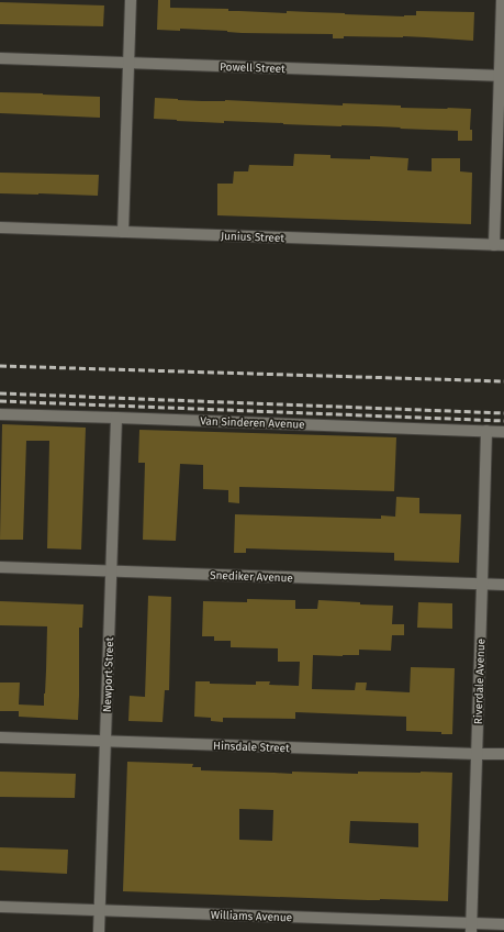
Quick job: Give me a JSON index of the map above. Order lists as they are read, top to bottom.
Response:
{
  "streets": {
    "street": [
      "Powell Street",
      "Junius Street",
      "Van Sinderen Avenue",
      "Snediker Avenue",
      "Newport Street",
      "Riverdale Avenue",
      "Hinsdale Street",
      "Williams Avenue"
    ]
  },
  "crossings": [
    ["Van Sinderen Avenue", "Newport Street"],
    ["Van Sinderen Avenue", "Riverdale Avenue"],
    ["Snediker Avenue", "Newport Street"],
    ["Snediker Avenue", "Riverdale Avenue"],
    ["Newport Street", "Hinsdale Street"],
    ["Newport Street", "Williams Avenue"],
    ["Riverdale Avenue", "Hinsdale Street"],
    ["Riverdale Avenue", "Williams Avenue"]
  ]
}
